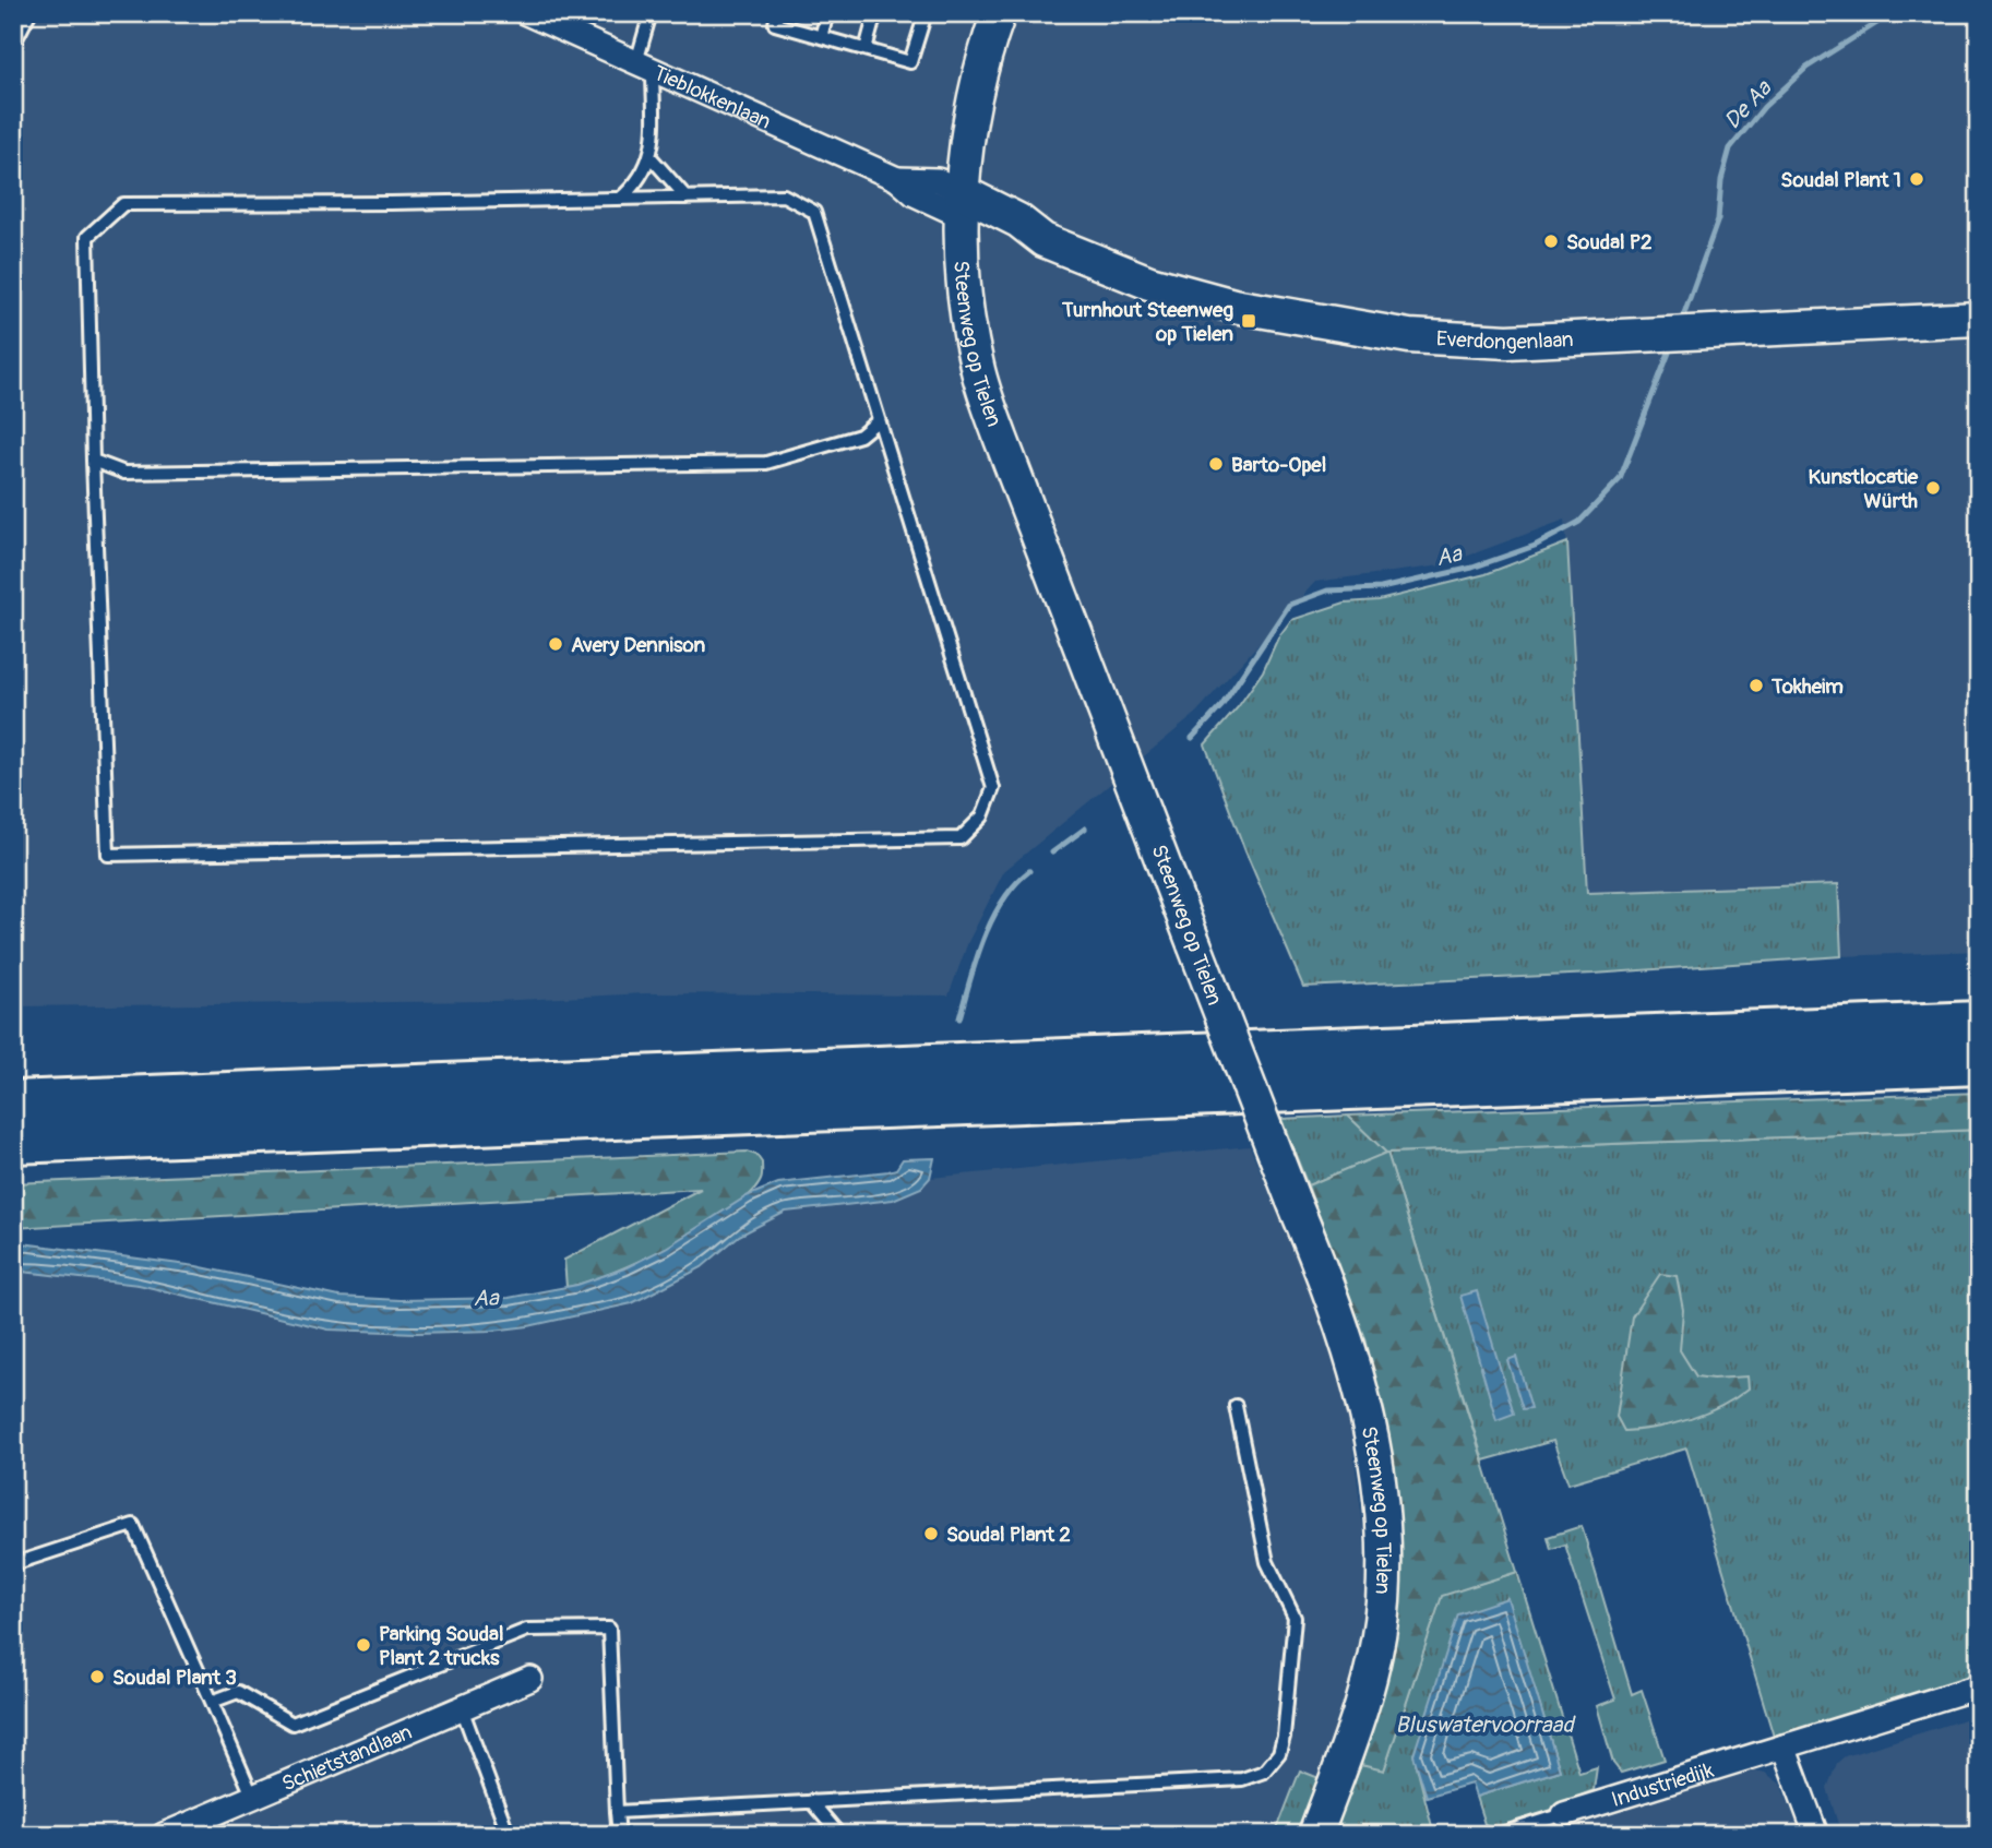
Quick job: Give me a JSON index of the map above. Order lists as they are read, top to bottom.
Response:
{
  "streets": {
    "street": [
      "Tieblokkenlaan",
      "Everdongenlaan",
      "Steenweg op Tielen",
      "Schietstandlaan",
      "Industriedijk"
    ]
  },
  "crossings": [
    ["Tieblokkenlaan", "Everdongenlaan"],
    ["Tieblokkenlaan", "Steenweg op Tielen"],
    ["Everdongenlaan", "Steenweg op Tielen"]
  ],
  "water": ["De Aa", "Aa", "Bluswatervoorraad"],
  "places": {
    "other": [
      "Soudal Plant 1",
      "Soudal P2",
      "Barto-Opel",
      "Kunstlocatie Würth",
      "Avery Dennison",
      "Tokheim",
      "Soudal Plant 2",
      "Parking Soudal Plant 2 trucks",
      "Soudal Plant 3"
    ],
    "transit": ["Turnhout Steenweg op Tielen"]
  }
}
